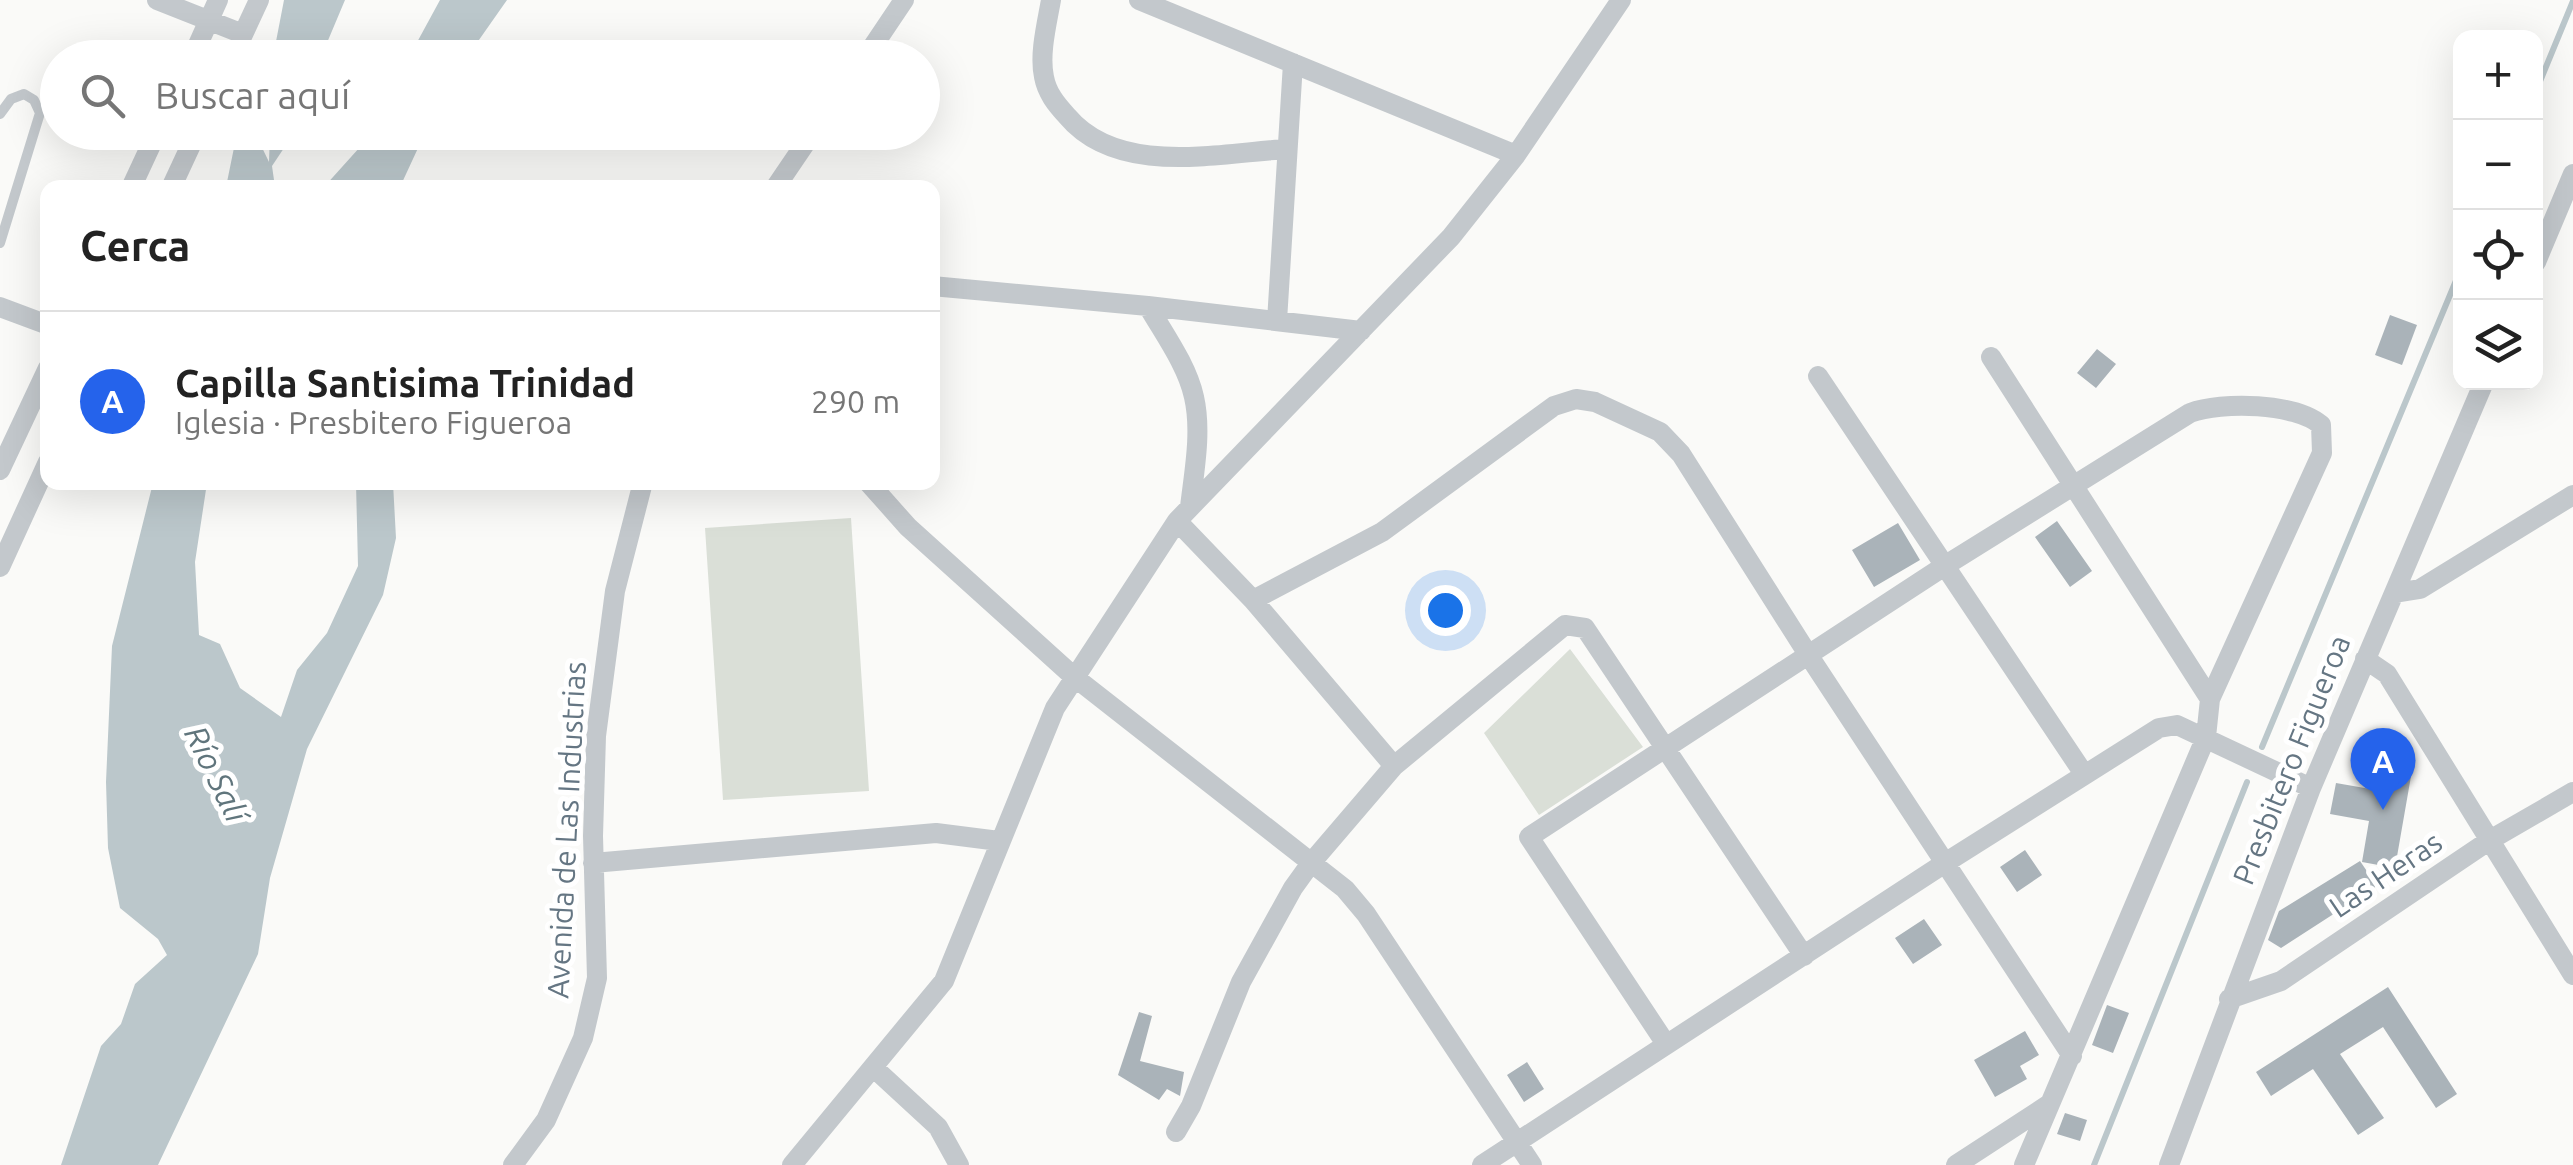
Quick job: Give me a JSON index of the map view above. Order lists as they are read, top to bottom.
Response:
{
  "streets": {
    "street": ["Presbitero Figueroa", "Avenida de Las Industrias", "Las Heras"]
  },
  "crossings": [
    ["Presbitero Figueroa", "Las Heras"]
  ],
  "water": ["Río Salí"],
  "page": {
    "map_buttons": ["+", "−"],
    "search": "Buscar aquí",
    "heading": "Cerca",
    "list": [
      {
        "mark": "A",
        "name": "Capilla Santisima Trinidad",
        "note": "Iglesia · Presbitero Figueroa",
        "value": "290 m"
      }
    ],
    "pins": "A"
  }
}
